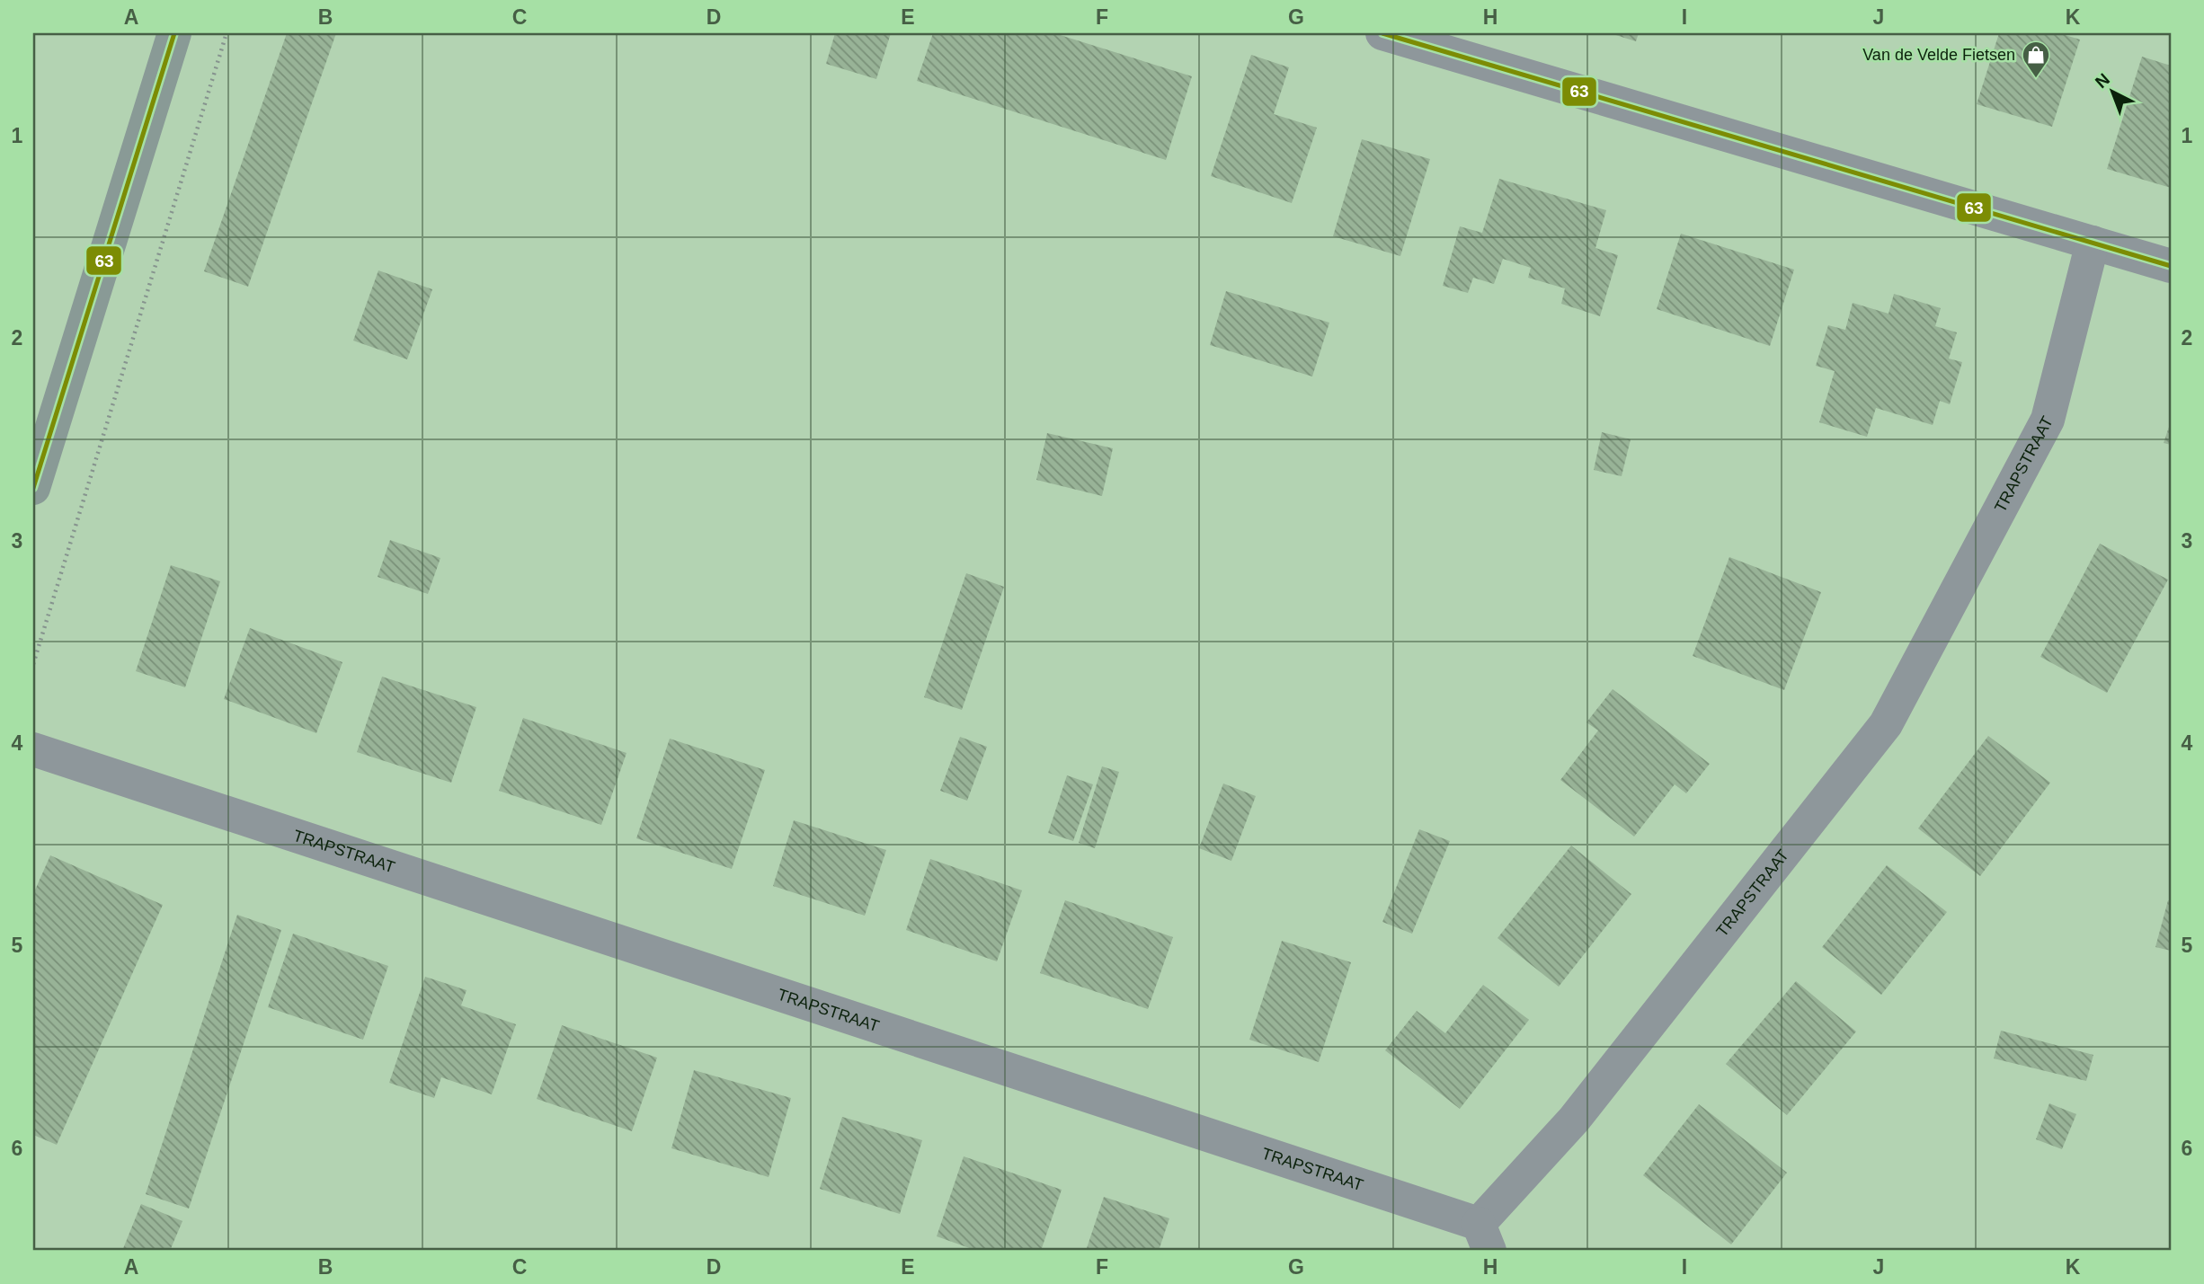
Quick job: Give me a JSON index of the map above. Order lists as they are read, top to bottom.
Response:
{
  "streets": {
    "street": ["TRAPSTRAAT"]
  },
  "places": {
    "shop": ["Van de Velde Fietsen"]
  },
  "lines": ["transit line 63"],
  "north": "top left",
  "grid": {
    "columns": [
      "A",
      "B",
      "C",
      "D",
      "E",
      "F",
      "G",
      "H",
      "I",
      "J",
      "K"
    ],
    "rows": [
      "1",
      "2",
      "3",
      "4",
      "5",
      "6"
    ]
  }
}
